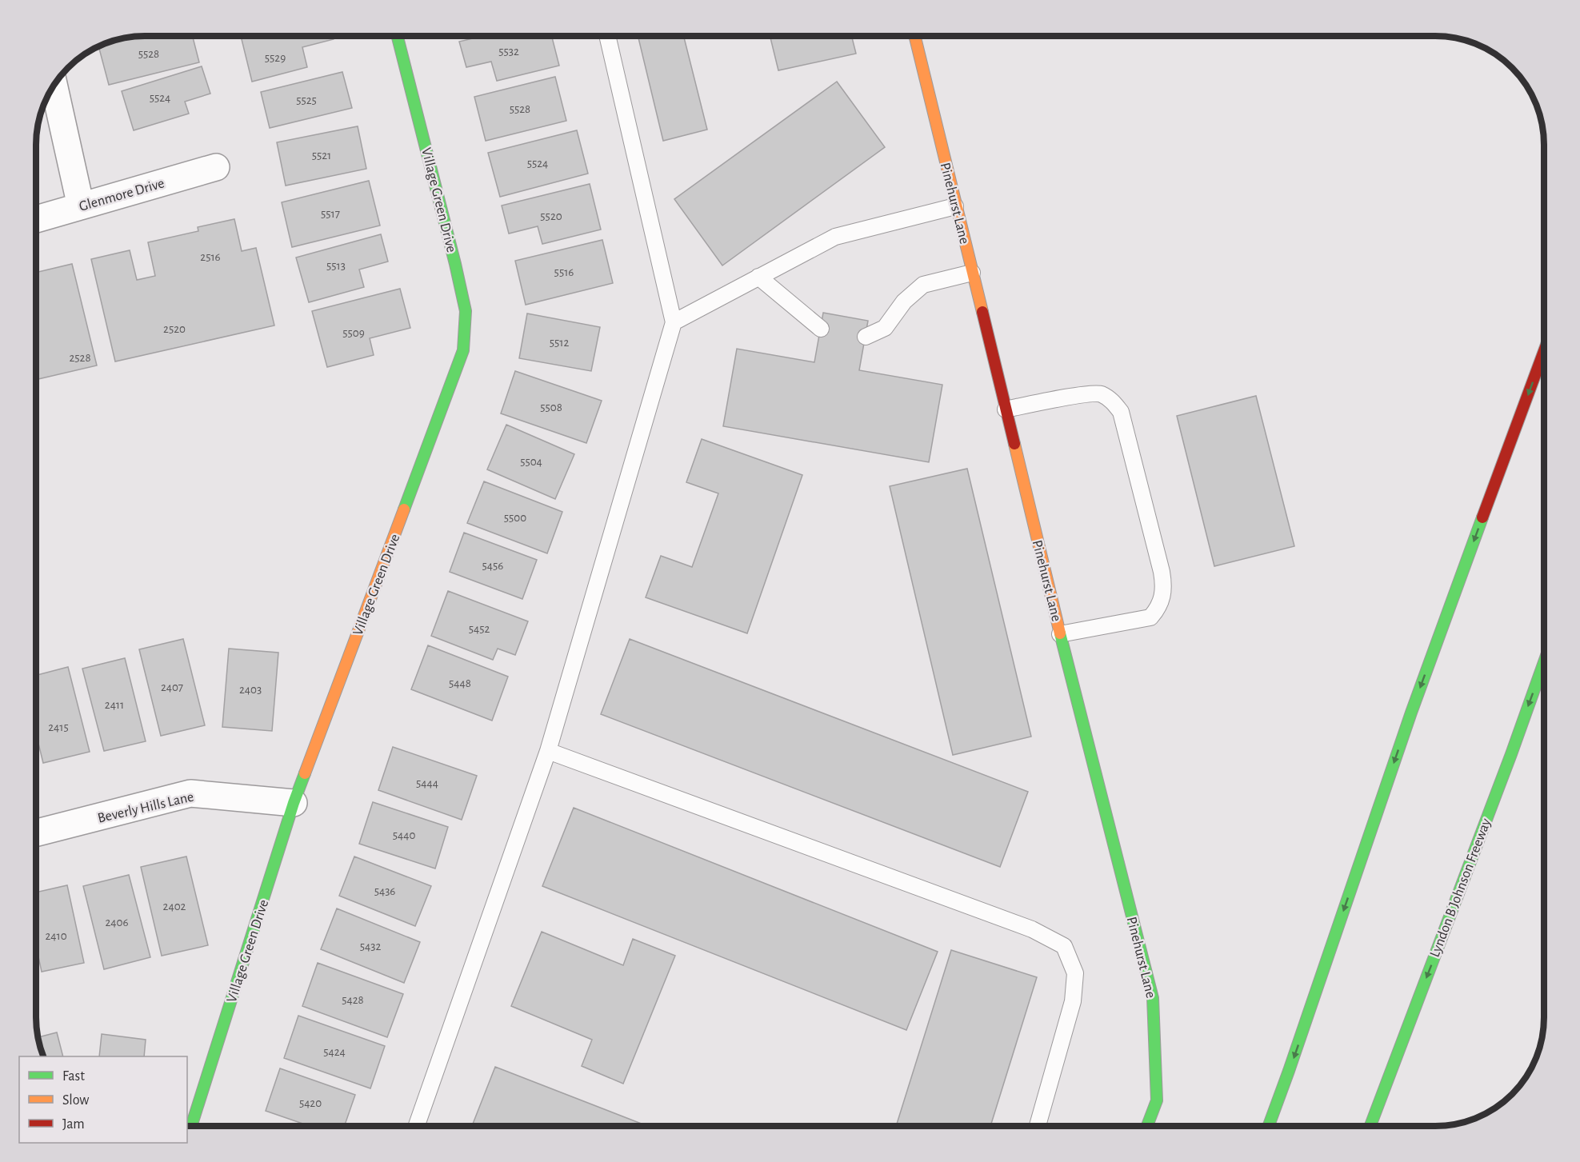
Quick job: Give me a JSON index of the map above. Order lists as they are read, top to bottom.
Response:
{
  "streets": {
    "main road": ["Village Green Drive", "Pinehurst Lane", "Lyndon B Johnson Freeway"],
    "street": ["Glenmore Drive", "Beverly Hills Lane"]
  },
  "crossings": [
    ["Village Green Drive", "Beverly Hills Lane"]
  ],
  "one_way": ["Lyndon B Johnson Freeway"],
  "house_numbers": [
    "5532",
    "5528",
    "5529",
    "5524",
    "5525",
    "5528",
    "5521",
    "5524",
    "5517",
    "5520",
    "2516",
    "5513",
    "5516",
    "2520",
    "5509",
    "5512",
    "2528",
    "5508",
    "5504",
    "5500",
    "5456",
    "5452",
    "5448",
    "2407",
    "2403",
    "2411",
    "2415",
    "5444",
    "5440",
    "5436",
    "2402",
    "2406",
    "2410",
    "5432",
    "5428",
    "5424",
    "5420"
  ],
  "legend": ["Fast", "Slow", "Jam"]
}
